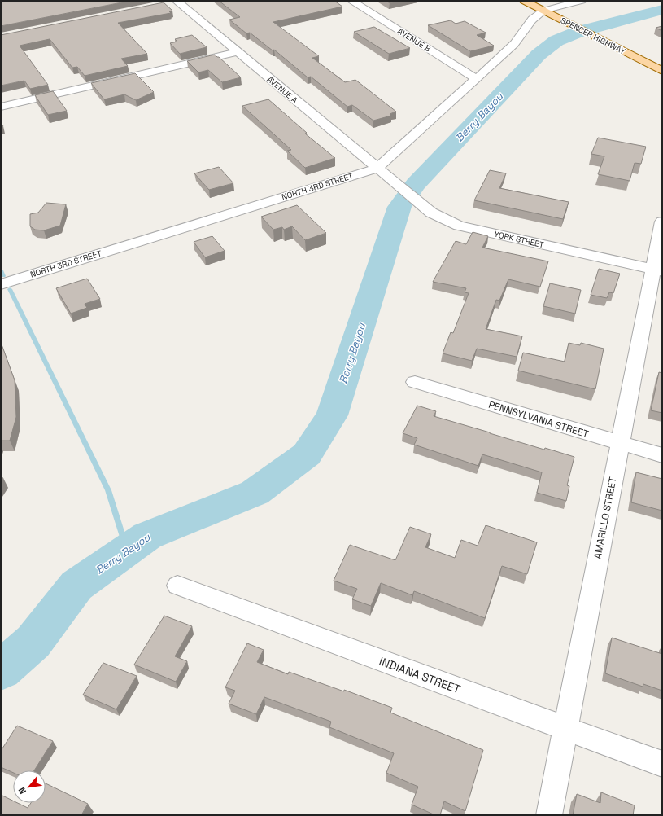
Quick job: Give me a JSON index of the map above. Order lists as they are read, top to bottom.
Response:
{
  "streets": {
    "main road": ["SPENCER HIGHWAY"],
    "street": [
      "AVENUE B",
      "AVENUE A",
      "NORTH 3RD STREET",
      "YORK STREET",
      "PENNSYLVANIA STREET",
      "AMARILLO STREET",
      "INDIANA STREET"
    ]
  },
  "crossings": [
    ["SPENCER HIGHWAY", "NORTH 3RD STREET"],
    ["AVENUE B", "NORTH 3RD STREET"],
    ["AVENUE A", "NORTH 3RD STREET"],
    ["AVENUE A", "YORK STREET"],
    ["YORK STREET", "AMARILLO STREET"],
    ["PENNSYLVANIA STREET", "AMARILLO STREET"],
    ["AMARILLO STREET", "INDIANA STREET"]
  ],
  "water": ["Berry Bayou"],
  "north": "bottom left"
}
